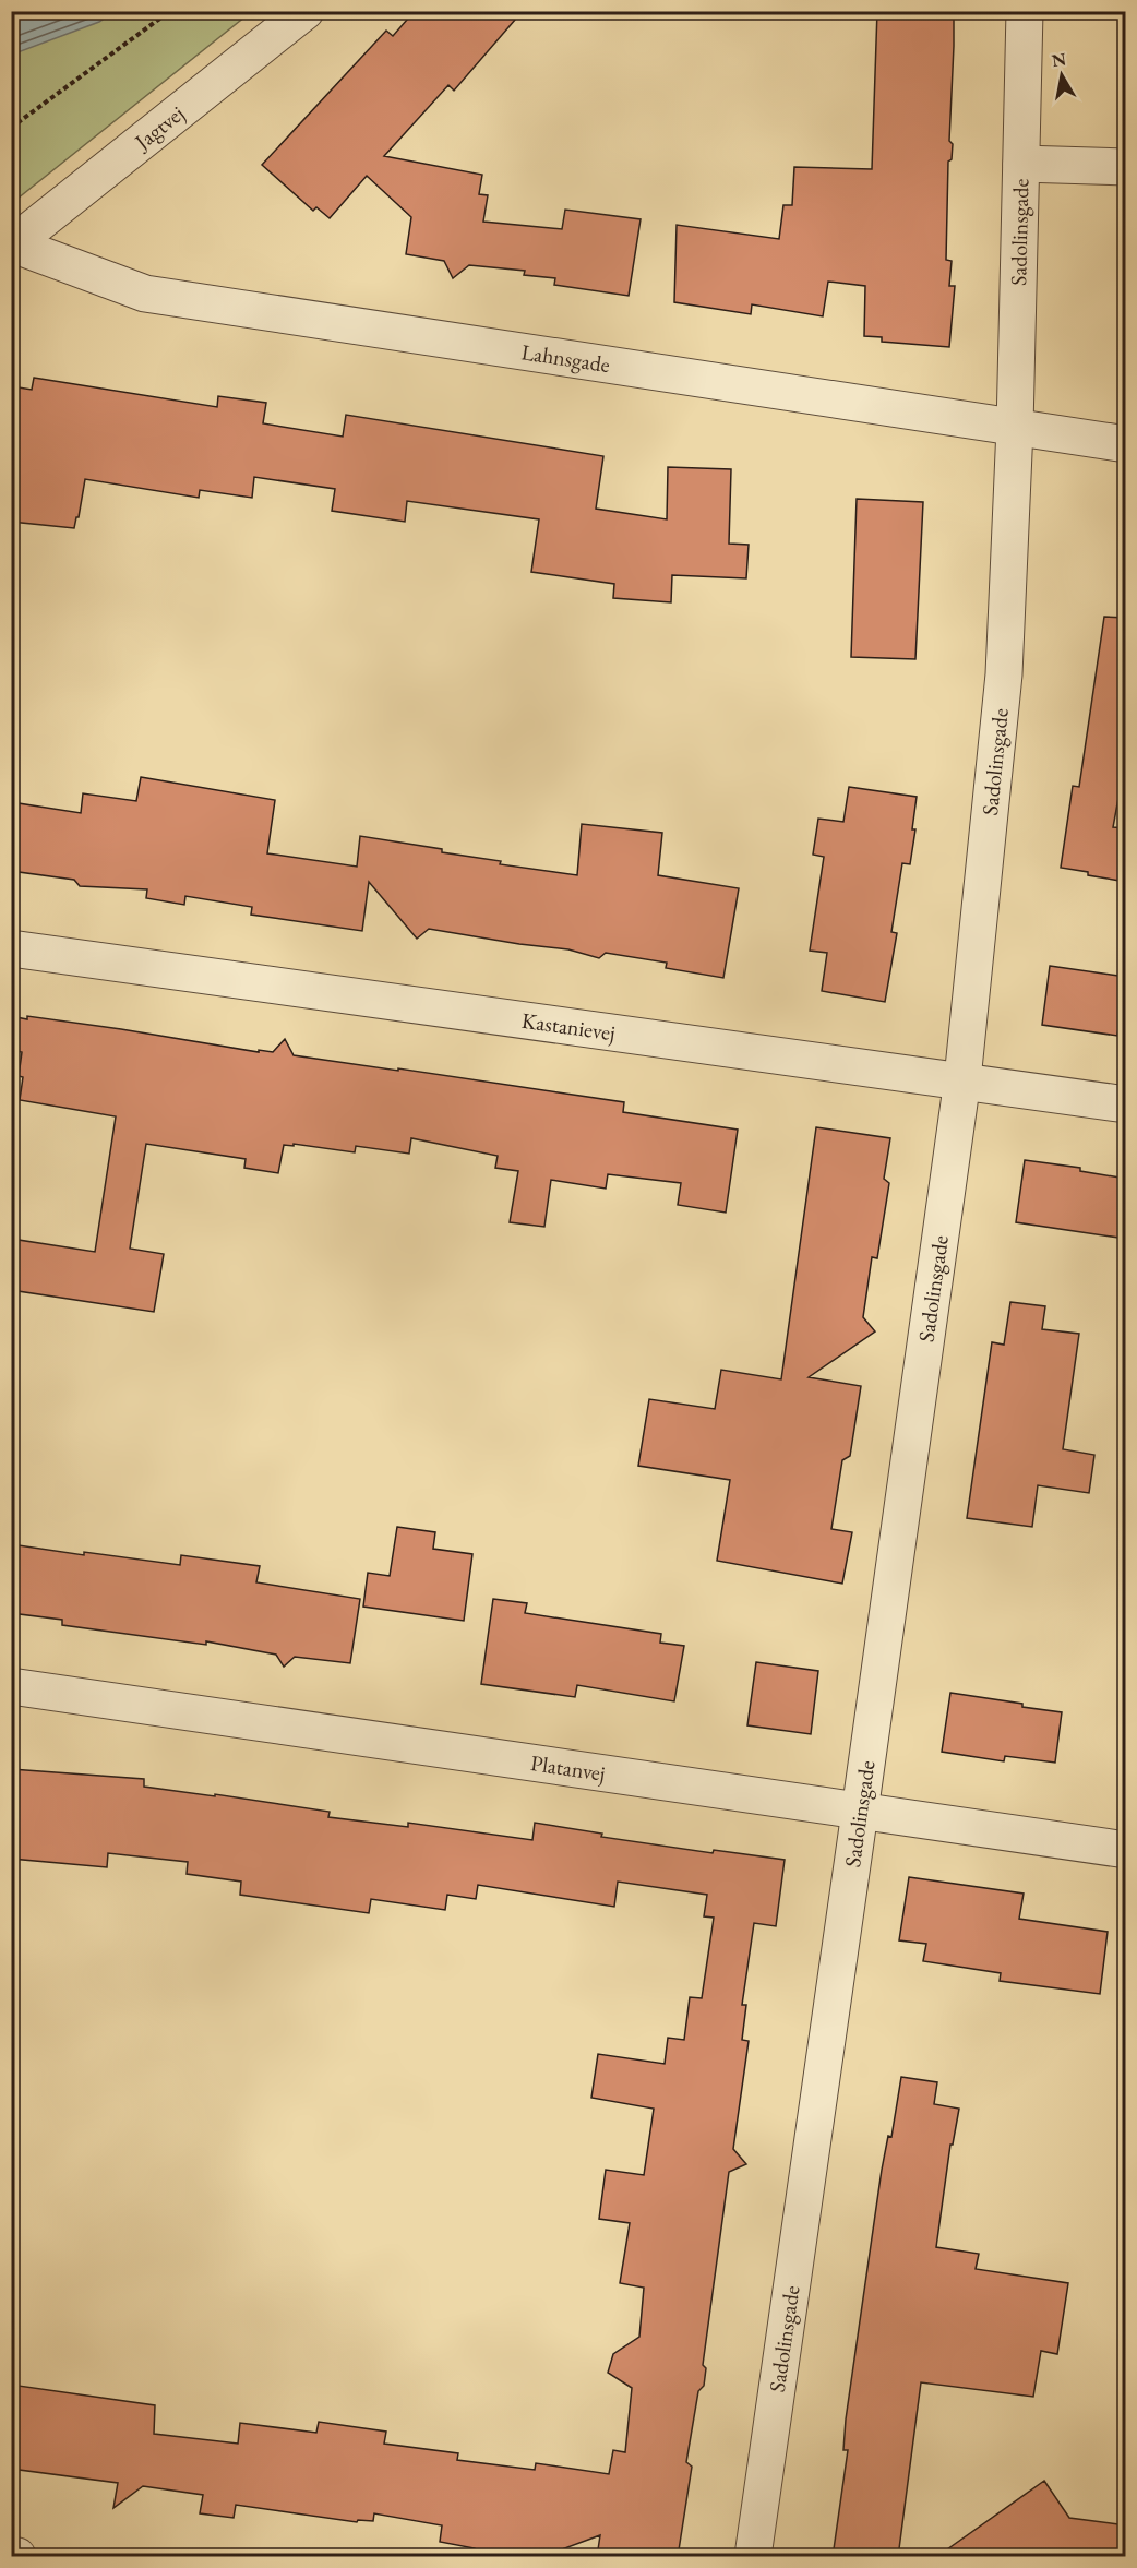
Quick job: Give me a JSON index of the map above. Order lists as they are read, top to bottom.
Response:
{
  "streets": {
    "street": [
      "Jagtvej",
      "Sadolinsgade",
      "Lahnsgade",
      "Kastanievej",
      "Platanvej"
    ]
  },
  "crossings": [
    ["Jagtvej", "Lahnsgade"],
    ["Sadolinsgade", "Lahnsgade"],
    ["Sadolinsgade", "Kastanievej"],
    ["Sadolinsgade", "Platanvej"]
  ],
  "north": "top"
}
